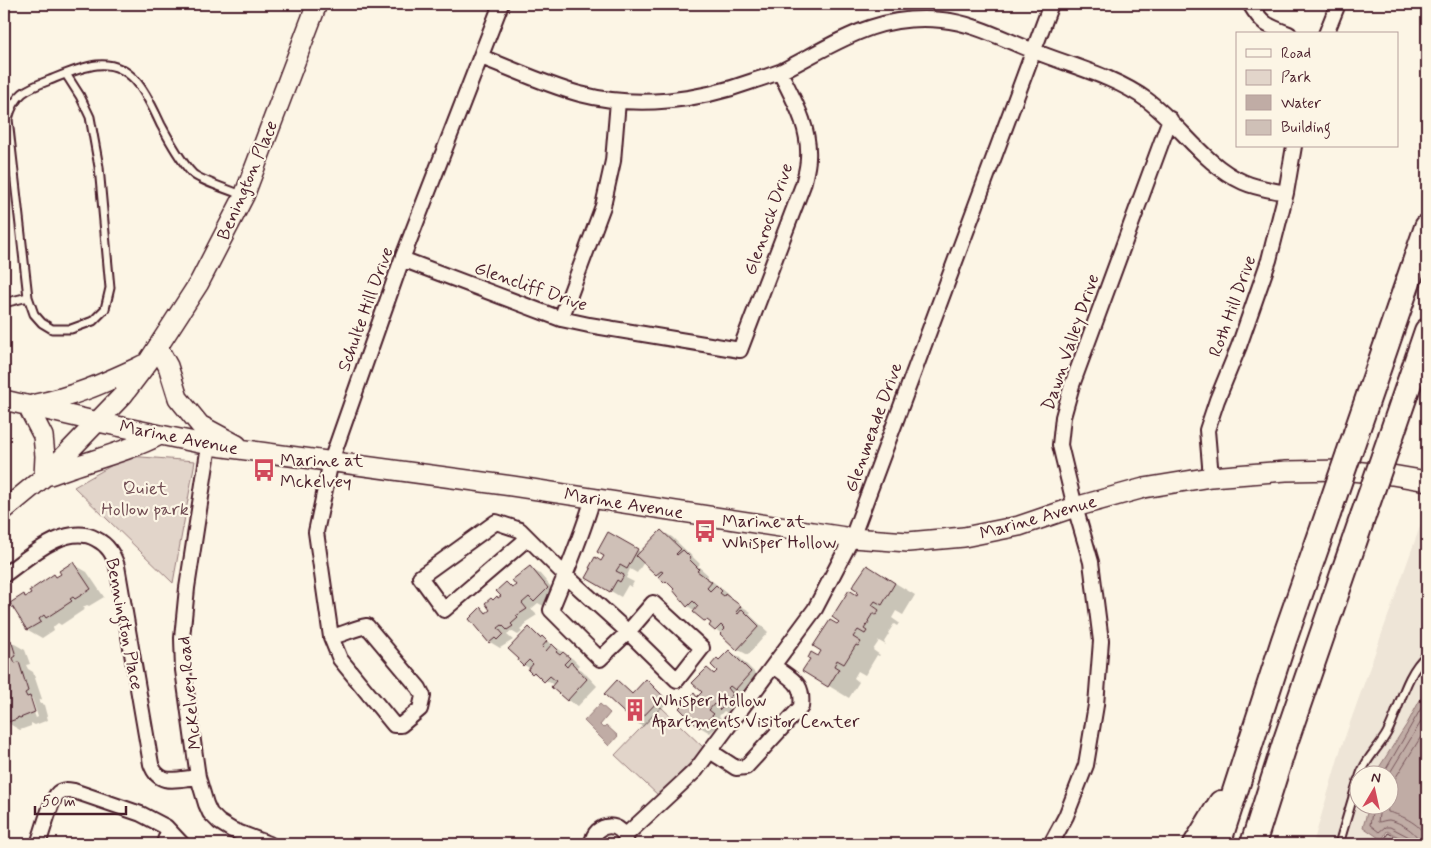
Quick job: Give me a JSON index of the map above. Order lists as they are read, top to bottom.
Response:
{
  "streets": {
    "main road": ["Benington Place", "Marine Avenue"],
    "street": [
      "Glenrock Drive",
      "Glencliff Drive",
      "Roth Hill Drive",
      "Schulte Hill Drive",
      "Dawn Valley Drive",
      "Glenmeade Drive",
      "Bennington Place",
      "McKelvey Road"
    ]
  },
  "crossings": [
    ["Glenrock Drive", "Glencliff Drive"],
    ["Glencliff Drive", "Schulte Hill Drive"],
    ["Roth Hill Drive", "Marine Avenue"],
    ["Schulte Hill Drive", "Marine Avenue"],
    ["Dawn Valley Drive", "Marine Avenue"],
    ["Glenmeade Drive", "Marine Avenue"],
    ["Marine Avenue", "McKelvey Road"],
    ["Bennington Place", "McKelvey Road"]
  ],
  "parks": ["Quiet Hollow park"],
  "places": {
    "bus stop": ["Marine at Mckelvey", "Marine at Whisper Hollow"],
    "building": ["Whisper Hollow Apartments Visitor Center"]
  },
  "legend": [
    "Road",
    "Park",
    "Water",
    "Building"
  ],
  "scale_bar": "50 m",
  "north": "top"
}
